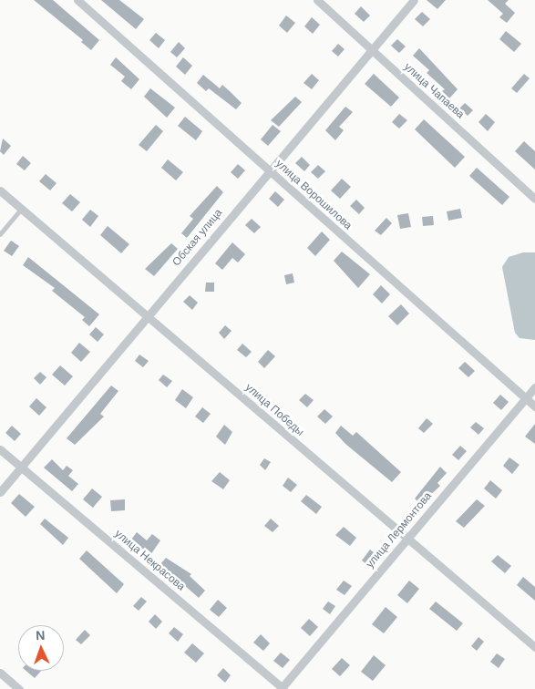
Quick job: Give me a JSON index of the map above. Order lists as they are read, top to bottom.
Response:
{
  "streets": {
    "street": [
      "улица Чапаева",
      "улица Ворошилова",
      "Обская улица",
      "улица Победы",
      "улица Лермонтова",
      "улица Некрасова"
    ]
  },
  "crossings": [
    ["улица Чапаева", "Обская улица"],
    ["улица Ворошилова", "Обская улица"],
    ["улица Ворошилова", "улица Лермонтова"],
    ["Обская улица", "улица Победы"],
    ["Обская улица", "улица Некрасова"],
    ["улица Победы", "улица Лермонтова"],
    ["улица Лермонтова", "улица Некрасова"]
  ],
  "north": "top"
}
